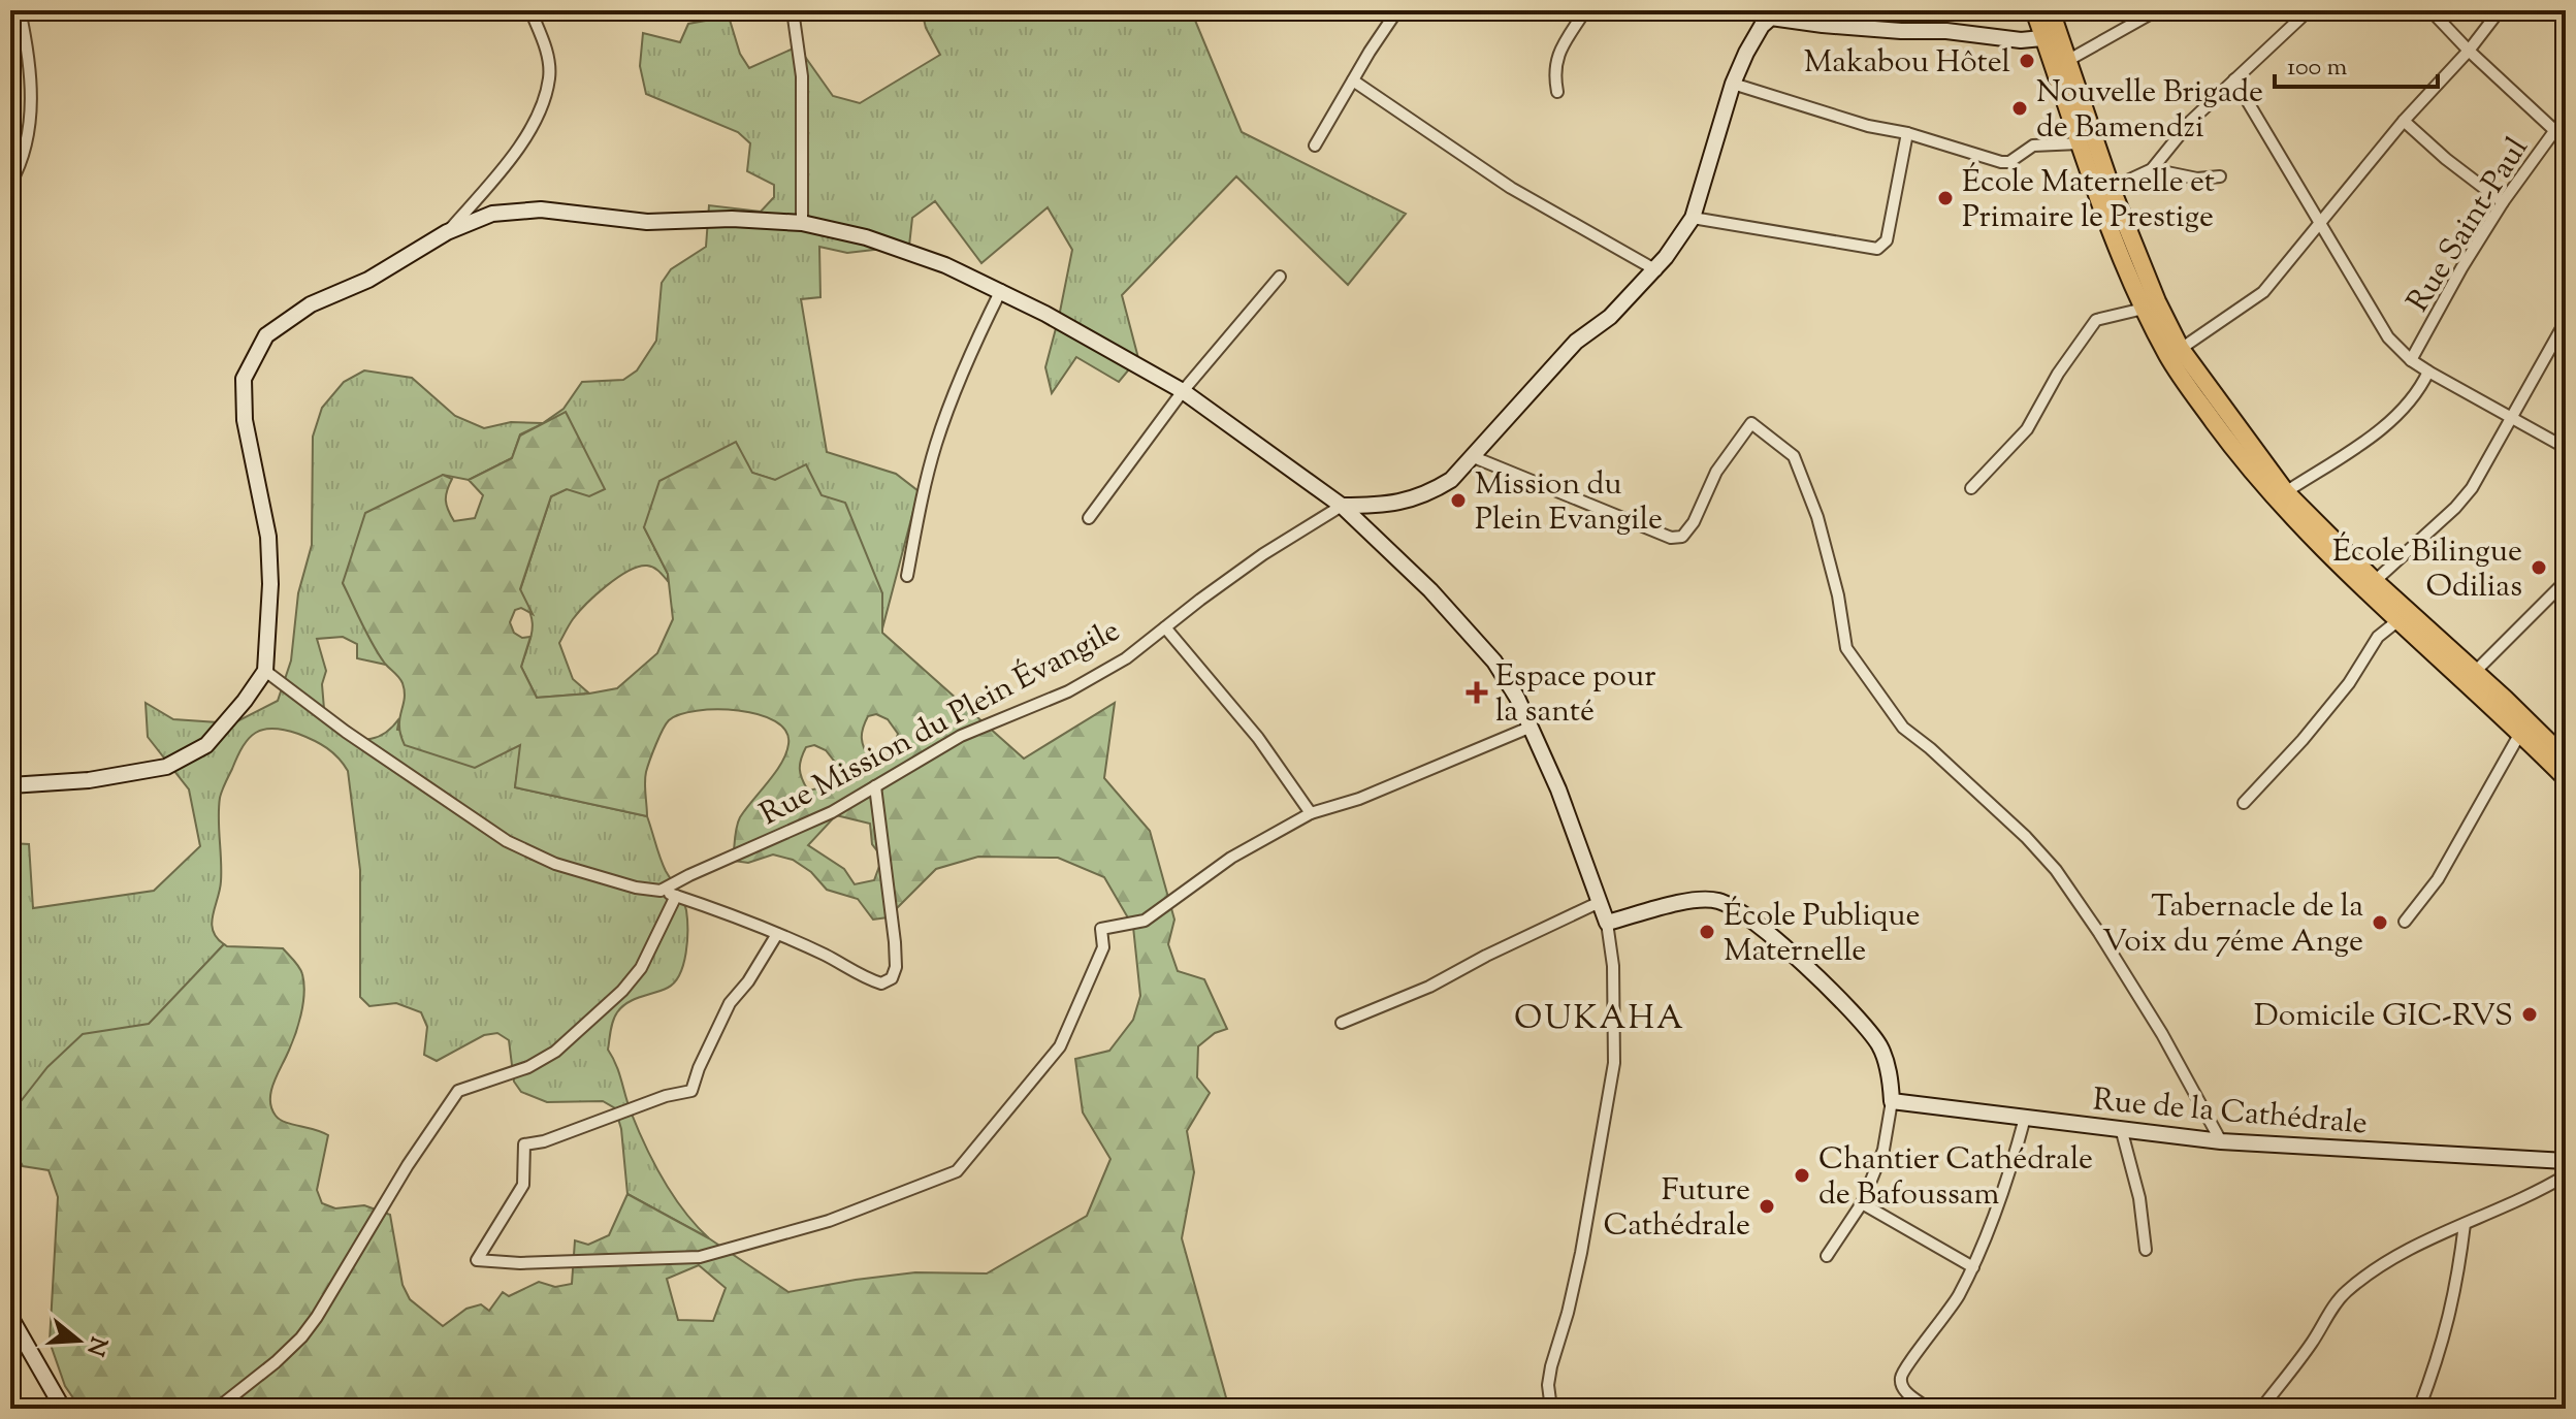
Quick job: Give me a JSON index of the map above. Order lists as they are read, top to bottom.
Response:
{
  "streets": {
    "street": ["Rue Saint-Paul", "Rue Mission du Plein Évangile", "Rue de la Cathédrale"]
  },
  "districts": ["OUKAHA"],
  "places": {
    "other": [
      "Makabou Hôtel",
      "Nouvelle Brigade de Bamendzi",
      "École Maternelle et Primaire le Prestige",
      "Mission du Plein Evangile",
      "École Bilingue Odilias",
      "Tabernacle de la Voix du 7éme Ange",
      "École Publique Maternelle",
      "Domicile GIC-RVS",
      "Chantier Cathédrale de Bafoussam",
      "Future Cathédrale"
    ],
    "health": ["Espace pour la santé"]
  },
  "scale_bar": "100 m",
  "north": "right"
}
